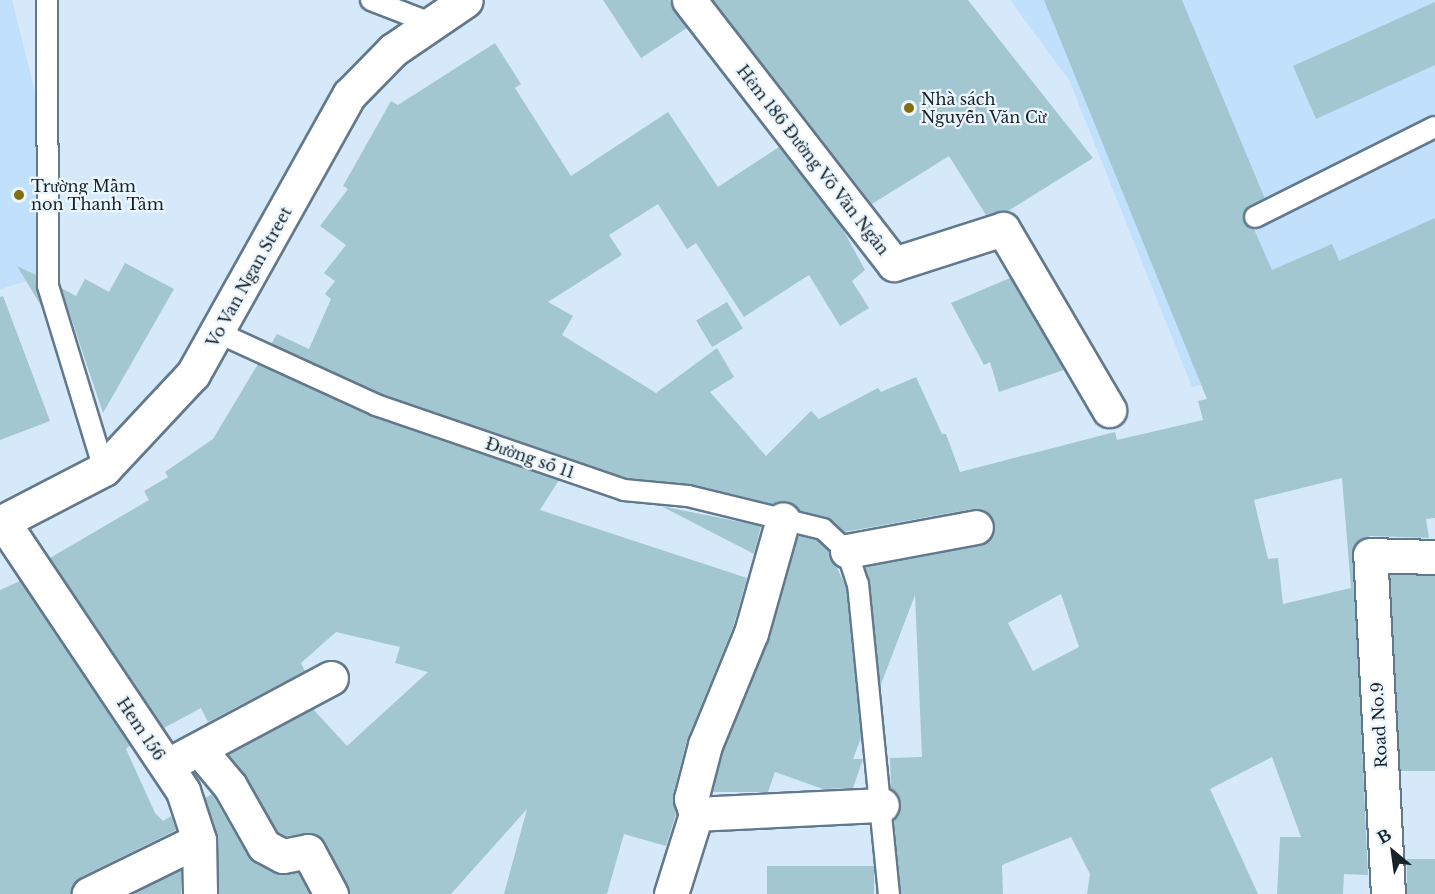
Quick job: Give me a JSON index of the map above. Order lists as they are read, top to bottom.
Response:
{
  "streets": {
    "street": [
      "Hẻm 186 Đường Võ Văn Ngân",
      "Vo Van Ngan Street",
      "Road No.9",
      "Hem 156"
    ],
    "lane": ["Đường số 11"]
  },
  "crossings": [
    ["Vo Van Ngan Street", "Đường số 11"],
    ["Vo Van Ngan Street", "Hem 156"]
  ],
  "places": ["Nhà sách Nguyễn Văn Cừ", "Trường Mầm non Thanh Tâm"],
  "north": "top left"
}
